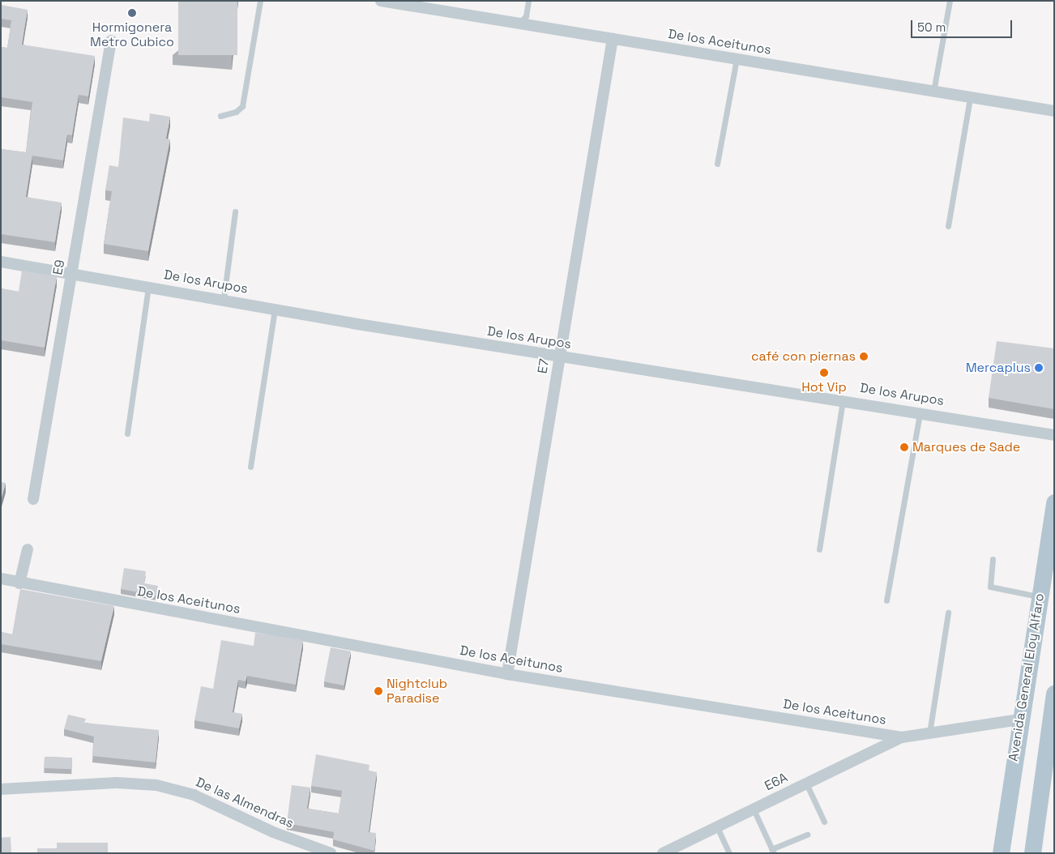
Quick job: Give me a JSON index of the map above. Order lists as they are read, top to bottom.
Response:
{
  "streets": {
    "main road": ["Avenida General Eloy Alfaro"],
    "street": [
      "De los Aceitunos",
      "E9",
      "De los Arupos",
      "E7",
      "E6A",
      "De las Almendras"
    ]
  },
  "crossings": [
    ["De los Aceitunos", "E7"],
    ["De los Aceitunos", "Avenida General Eloy Alfaro"],
    ["De los Aceitunos", "E6A"],
    ["E9", "De los Arupos"],
    ["De los Arupos", "E7"]
  ],
  "places": [
    "Hormigonera Metro Cubico",
    "café con piernas",
    "Mercaplus",
    "Hot Vip",
    "Marques de Sade",
    "Nightclub Paradise"
  ],
  "scale_bar": "50 m"
}
